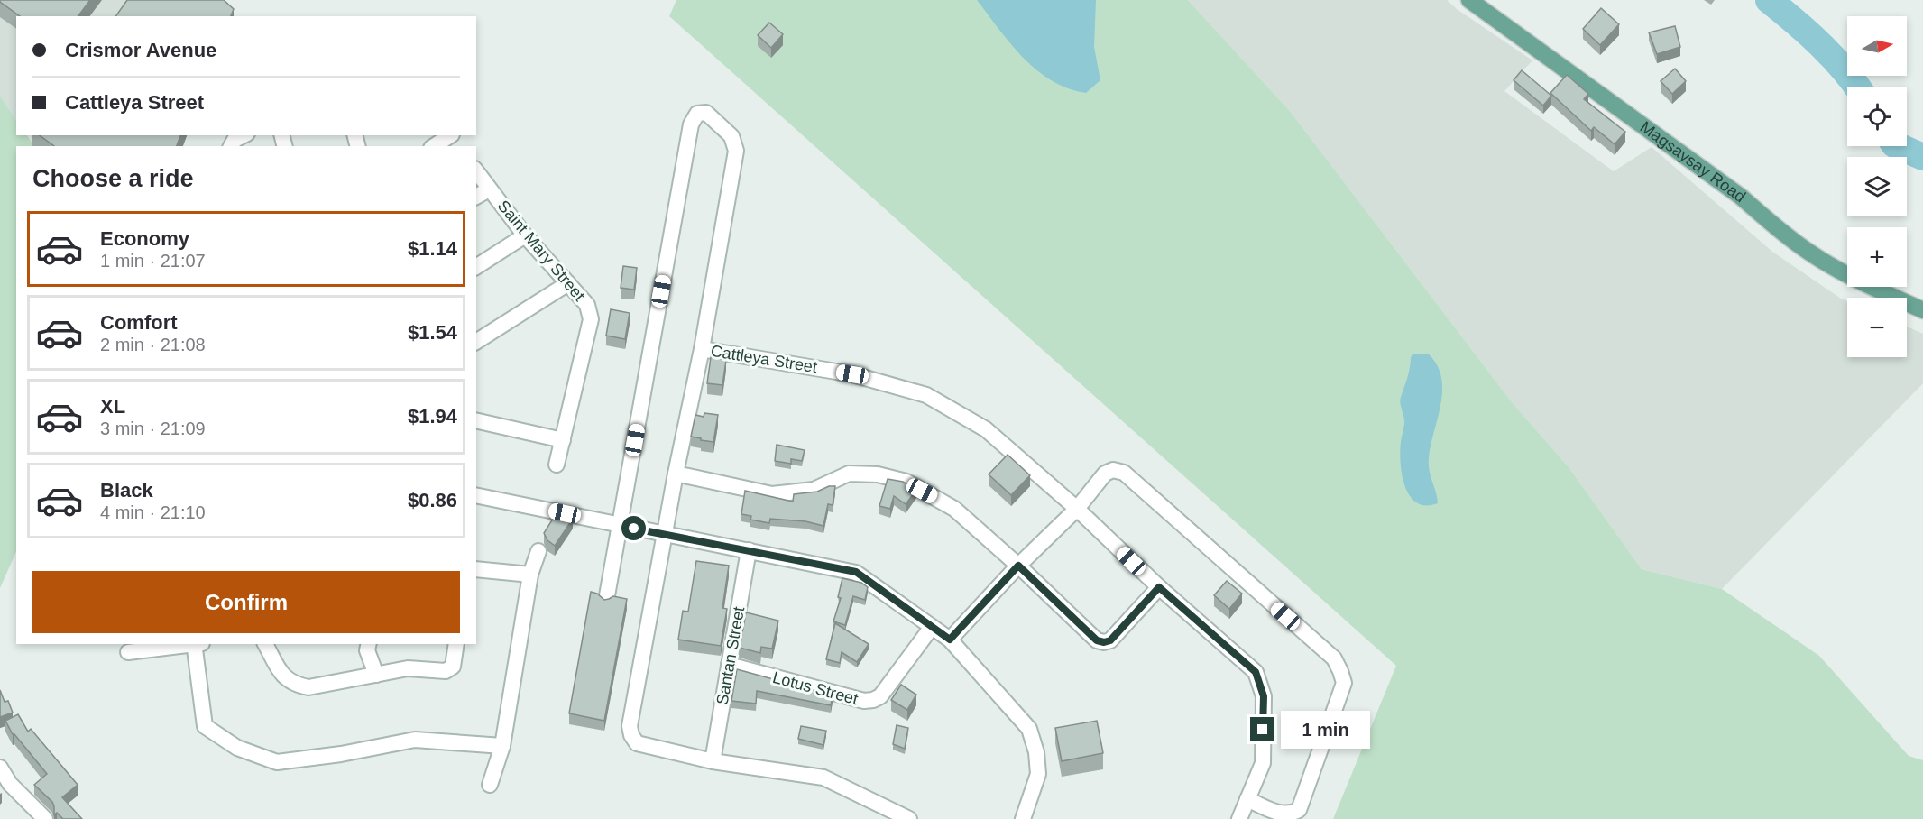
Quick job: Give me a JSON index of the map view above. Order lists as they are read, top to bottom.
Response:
{
  "streets": {
    "main road": ["Magsaysay Road"],
    "street": [
      "Saint Mary Street",
      "Cattleya Street",
      "Santan Street",
      "Lotus Street"
    ]
  },
  "crossings": [
    ["Cattleya Street", "Santan Street"],
    ["Santan Street", "Lotus Street"]
  ],
  "north": "right",
  "page": {
    "map_buttons": ["+", "−"],
    "banner": ["Crismor Avenue", "Cattleya Street"],
    "heading": "Choose a ride",
    "list": [
      {
        "name": "Economy",
        "note": "1 min · 21:07",
        "value": "$1.14"
      },
      {
        "name": "Comfort",
        "note": "2 min · 21:08",
        "value": "$1.54"
      },
      {
        "name": "XL",
        "note": "3 min · 21:09",
        "value": "$1.94"
      },
      {
        "name": "Black",
        "note": "4 min · 21:10",
        "value": "$0.86"
      }
    ],
    "buttons": "Confirm",
    "bubble": "1 min"
  }
}
